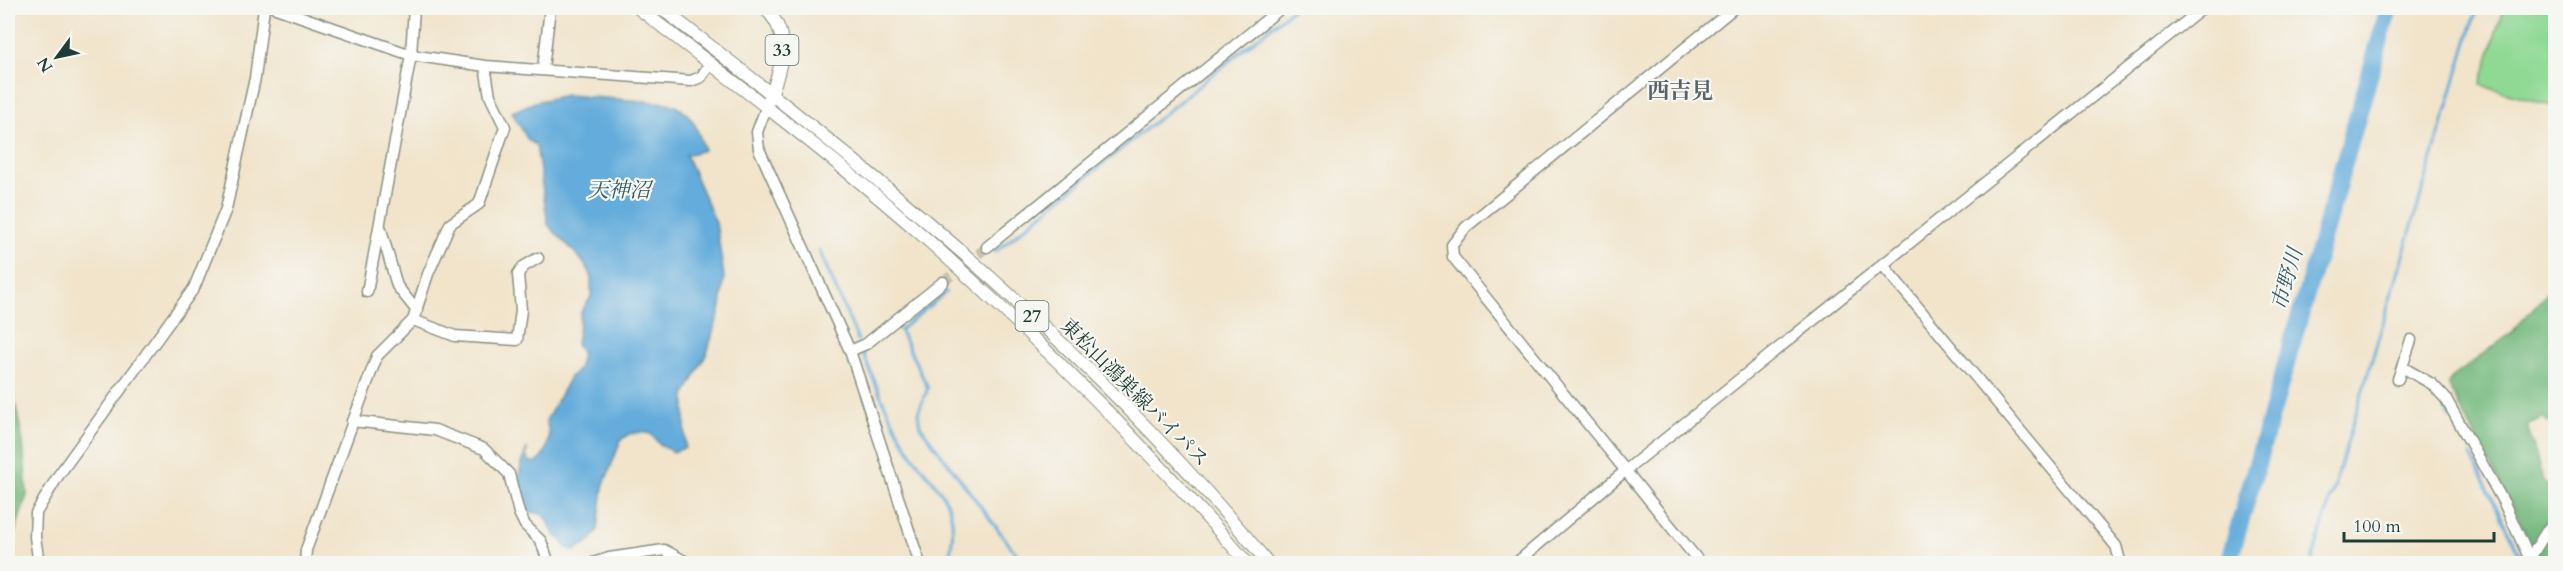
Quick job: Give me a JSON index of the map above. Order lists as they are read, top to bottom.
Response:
{
  "streets": {
    "main road": ["33", "27", "東松山鴻巣線バイパス"]
  },
  "crossings": [
    ["33", "27"],
    ["33", "東松山鴻巣線バイパス"],
    ["27", "東松山鴻巣線バイパス"]
  ],
  "districts": ["西吉見"],
  "water": ["天神沼", "市野川"],
  "scale_bar": "100 m",
  "north": "bottom left"
}
